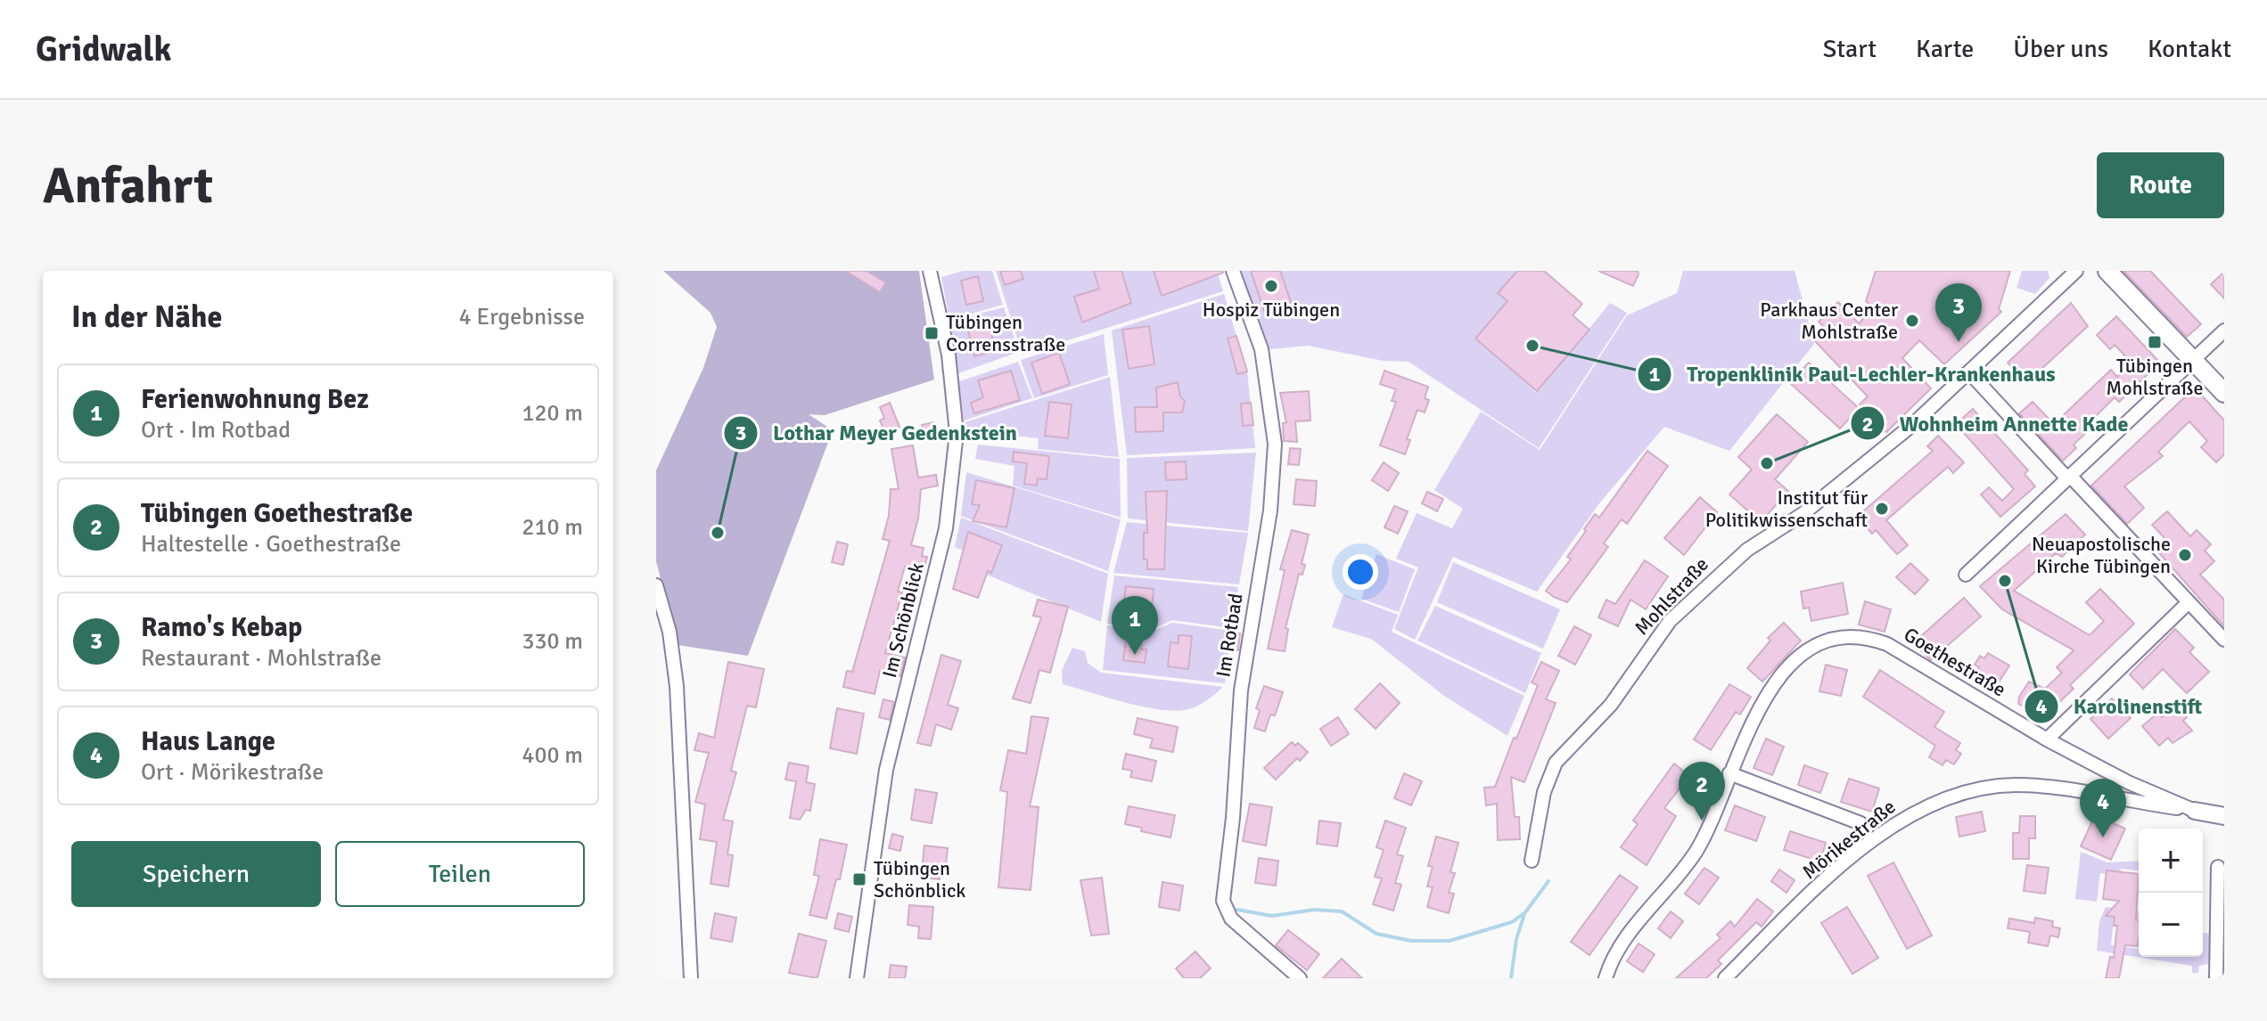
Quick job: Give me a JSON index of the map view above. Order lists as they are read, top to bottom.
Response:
{
  "streets": {
    "street": [
      "Mohlstraße",
      "Im Schönblick",
      "Im Rotbad",
      "Goethestraße",
      "Mörikestraße"
    ]
  },
  "crossings": [
    ["Goethestraße", "Mörikestraße"]
  ],
  "places": {
    "other": [
      "Hospiz Tübingen",
      "Parkhaus Center Mohlstraße",
      "Tropenklinik Paul-Lechler-Krankenhaus",
      "Wohnheim Annette Kade",
      "Institut für Politikwissenschaft",
      "Lothar Meyer Gedenkstein",
      "Neuapostolische Kirche Tübingen",
      "Karolinenstift"
    ],
    "transit": ["Tübingen Corrensstraße", "Tübingen Mohlstraße", "Tübingen Schönblick"]
  },
  "page": {
    "header": "Gridwalk",
    "nav": [
      "Start",
      "Karte",
      "Über uns",
      "Kontakt"
    ],
    "buttons": [
      "Route",
      ["Speichern", "Teilen"]
    ],
    "title": "Anfahrt",
    "heading": ["In der Nähe", "4 Ergebnisse"],
    "pins": [
      "3",
      "1",
      "2",
      "4"
    ],
    "list": [
      {
        "mark": "1",
        "name": "Ferienwohnung Bez",
        "note": "Ort · Im Rotbad",
        "value": "120 m"
      },
      {
        "mark": "2",
        "name": "Tübingen Goethestraße",
        "note": "Haltestelle · Goethestraße",
        "value": "210 m"
      },
      {
        "mark": "3",
        "name": "Ramo's Kebap",
        "note": "Restaurant · Mohlstraße",
        "value": "330 m"
      },
      {
        "mark": "4",
        "name": "Haus Lange",
        "note": "Ort · Mörikestraße",
        "value": "400 m"
      }
    ],
    "map_buttons": ["+", "−"]
  }
}
